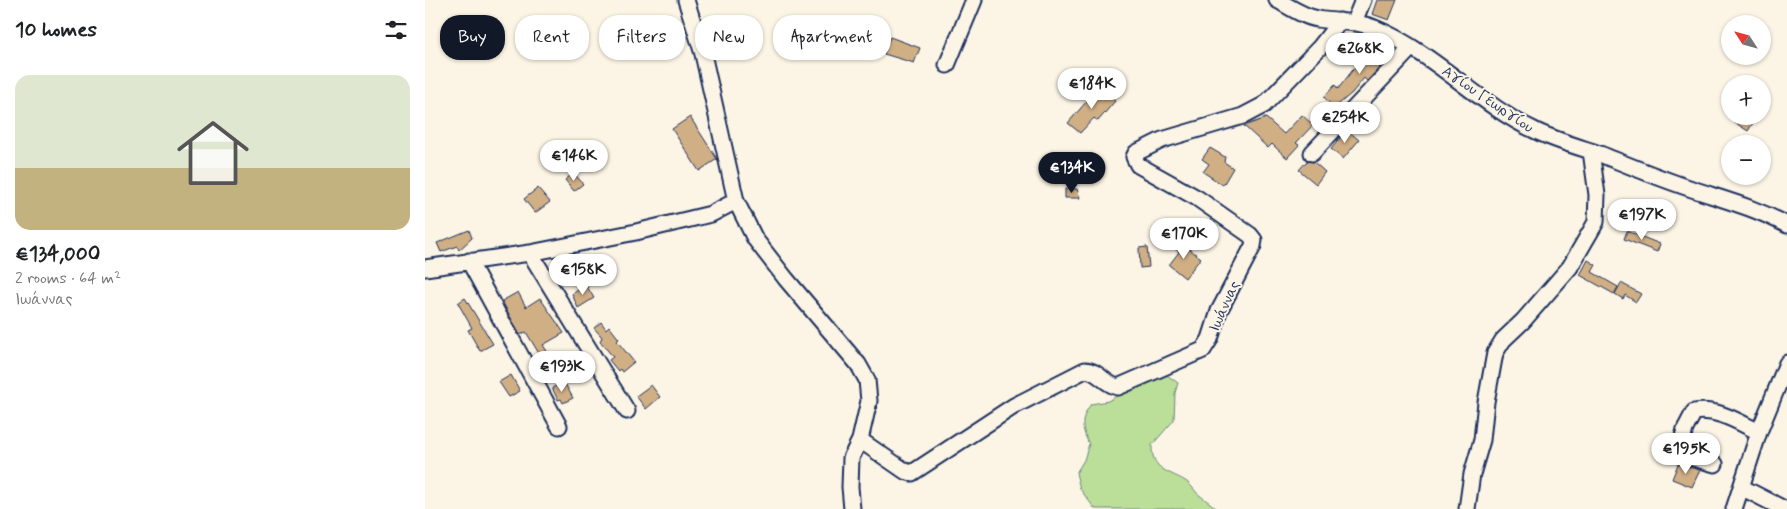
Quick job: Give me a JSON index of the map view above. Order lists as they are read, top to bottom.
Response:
{
  "streets": {
    "street": ["Αγίου Γεωργίου", "Ιωάννας"]
  },
  "crossings": [
    ["Αγίου Γεωργίου", "Ιωάννας"]
  ],
  "north": "top left",
  "page": {
    "heading": "10 homes",
    "map_buttons": ["+", "−"],
    "chip": [
      "Buy",
      "Rent",
      "Filters",
      "New",
      "Apartment"
    ],
    "price": [
      "€268K",
      "€184K",
      "€254K",
      "€146K",
      "€134K",
      "€197K",
      "€170K",
      "€158K",
      "€193K",
      "€195K"
    ],
    "list": [
      {
        "name": "€134,000",
        "note": "2 rooms · 64 m² · Ιωάννας"
      }
    ]
  }
}
